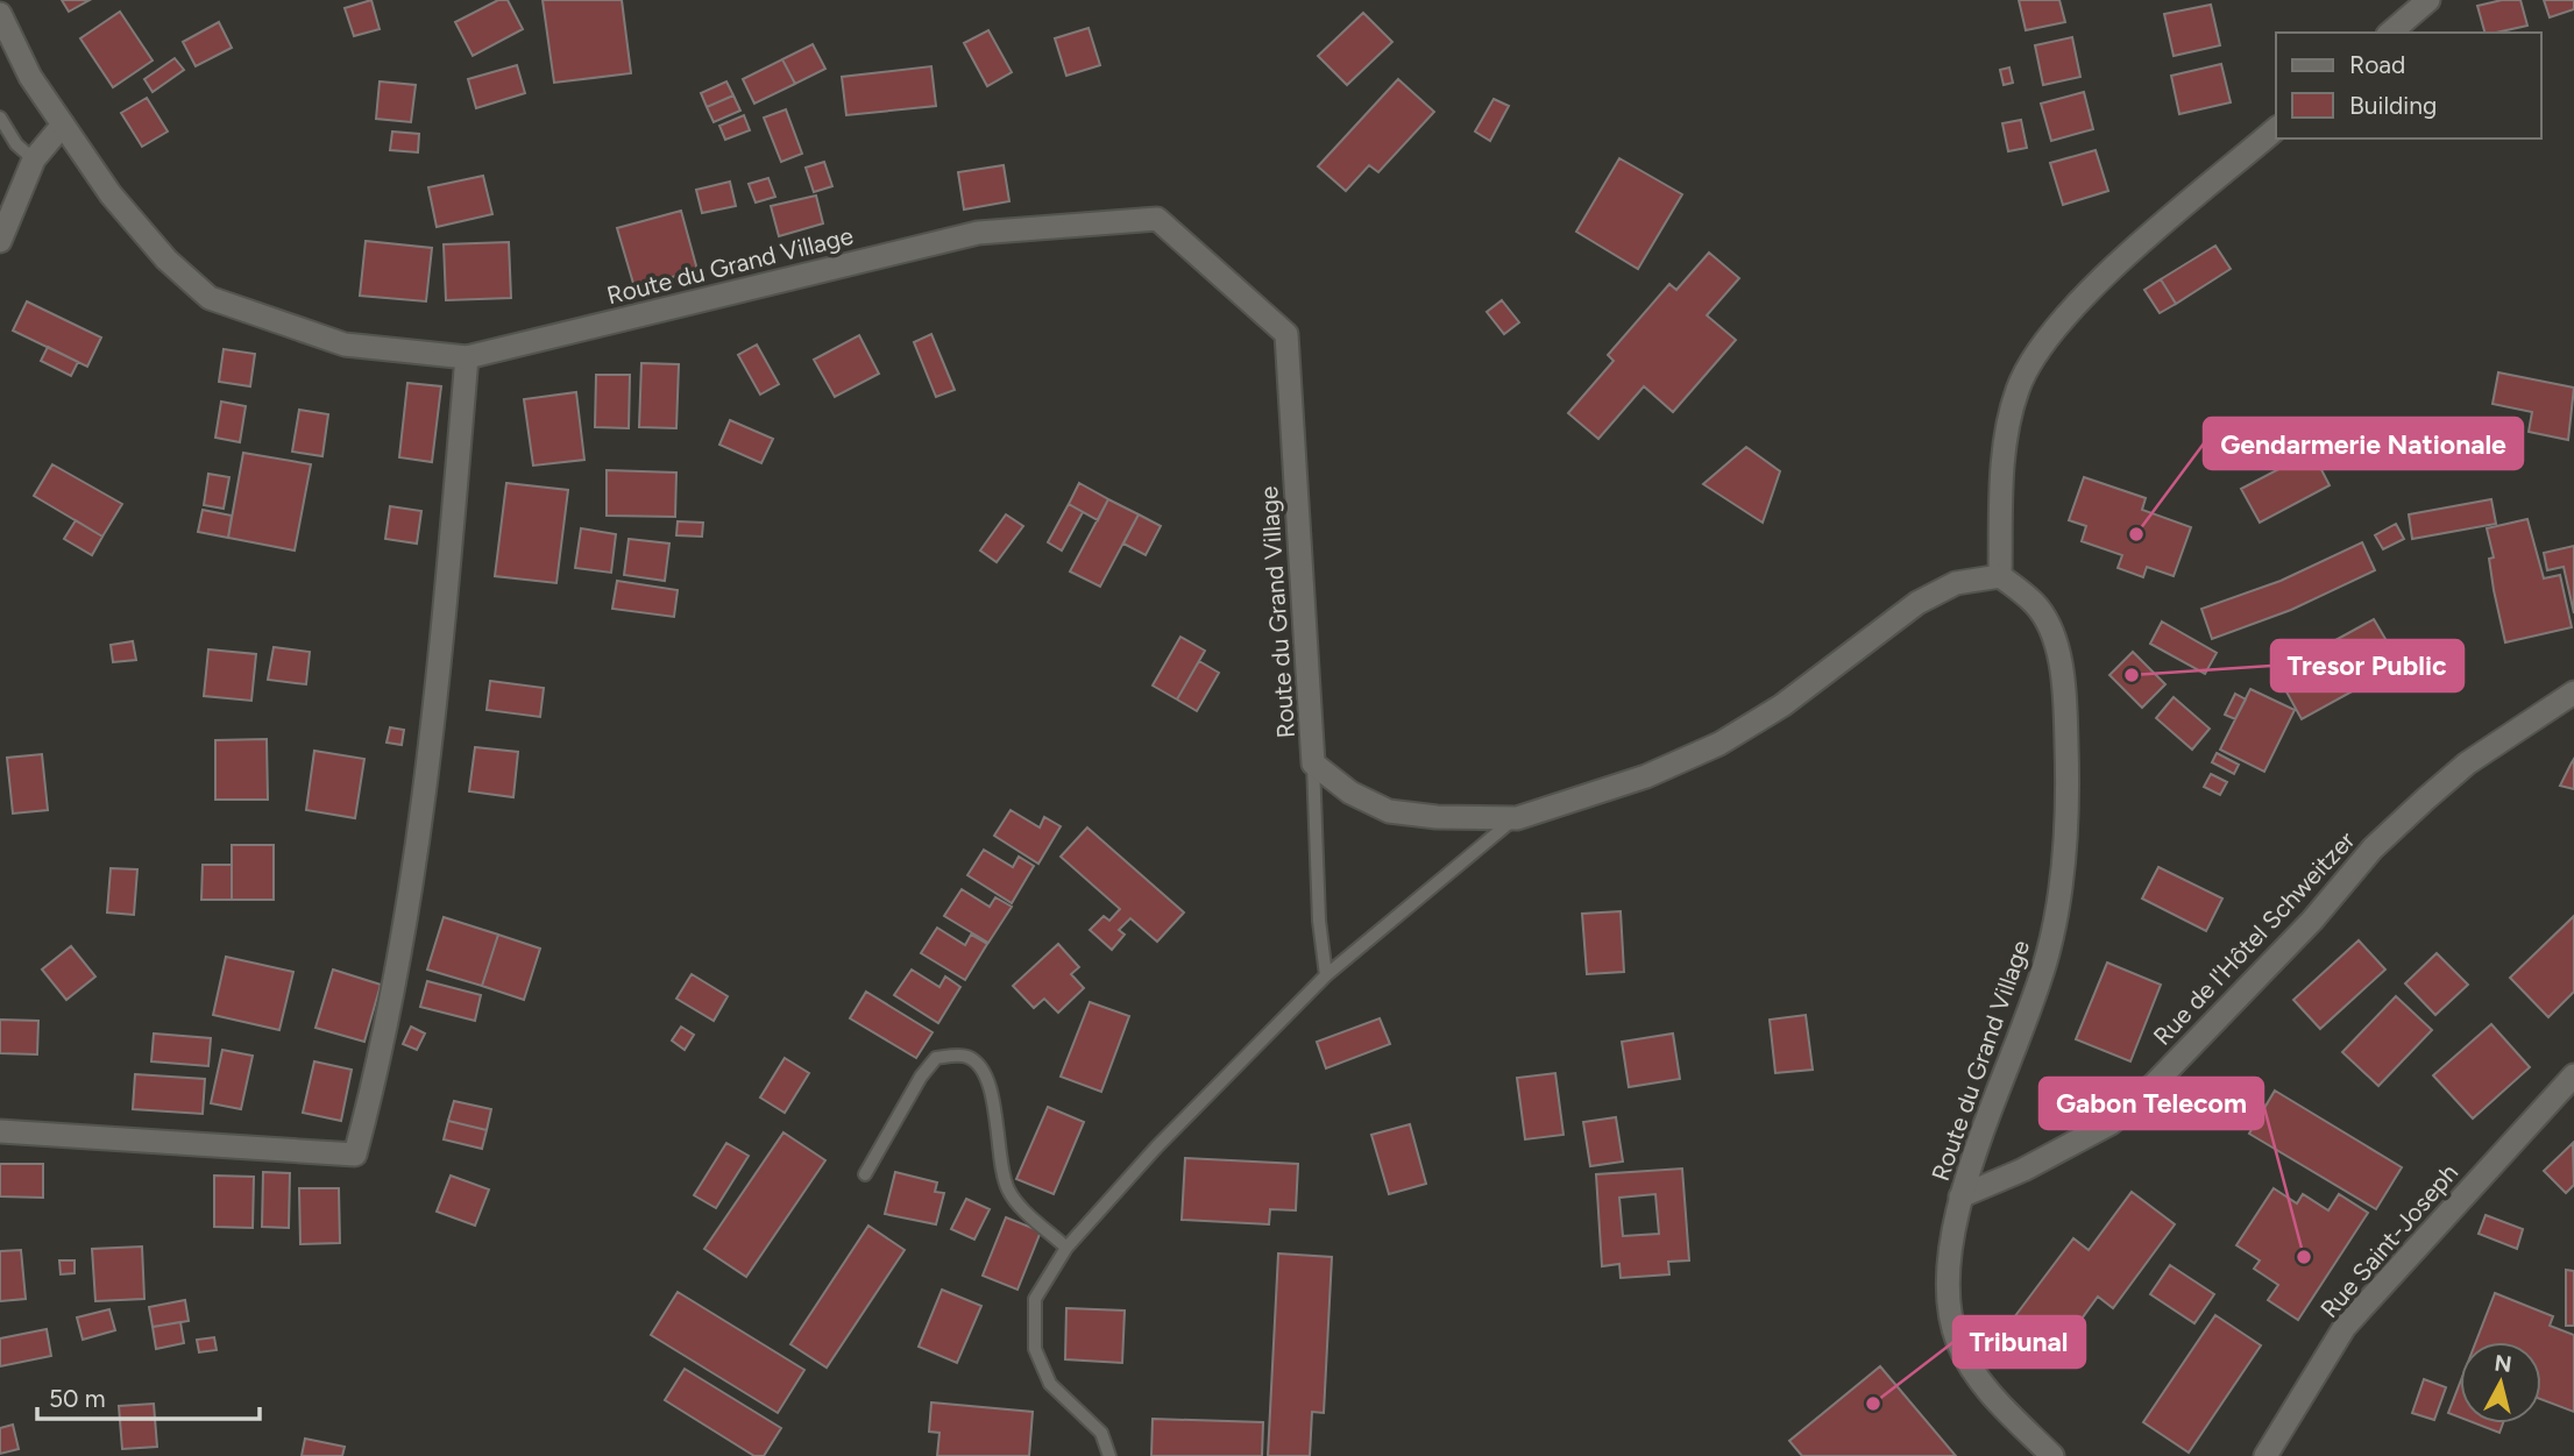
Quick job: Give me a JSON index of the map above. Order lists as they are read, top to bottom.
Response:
{
  "streets": {
    "street": ["Route du Grand Village", "Rue de l'Hôtel Schweitzer", "Rue Saint-Joseph"]
  },
  "crossings": [
    ["Route du Grand Village", "Rue de l'Hôtel Schweitzer"]
  ],
  "places": [
    "Gendarmerie Nationale",
    "Tresor Public",
    "Gabon Telecom",
    "Tribunal"
  ],
  "legend": ["Road", "Building"],
  "scale_bar": "50 m",
  "north": "top"
}
